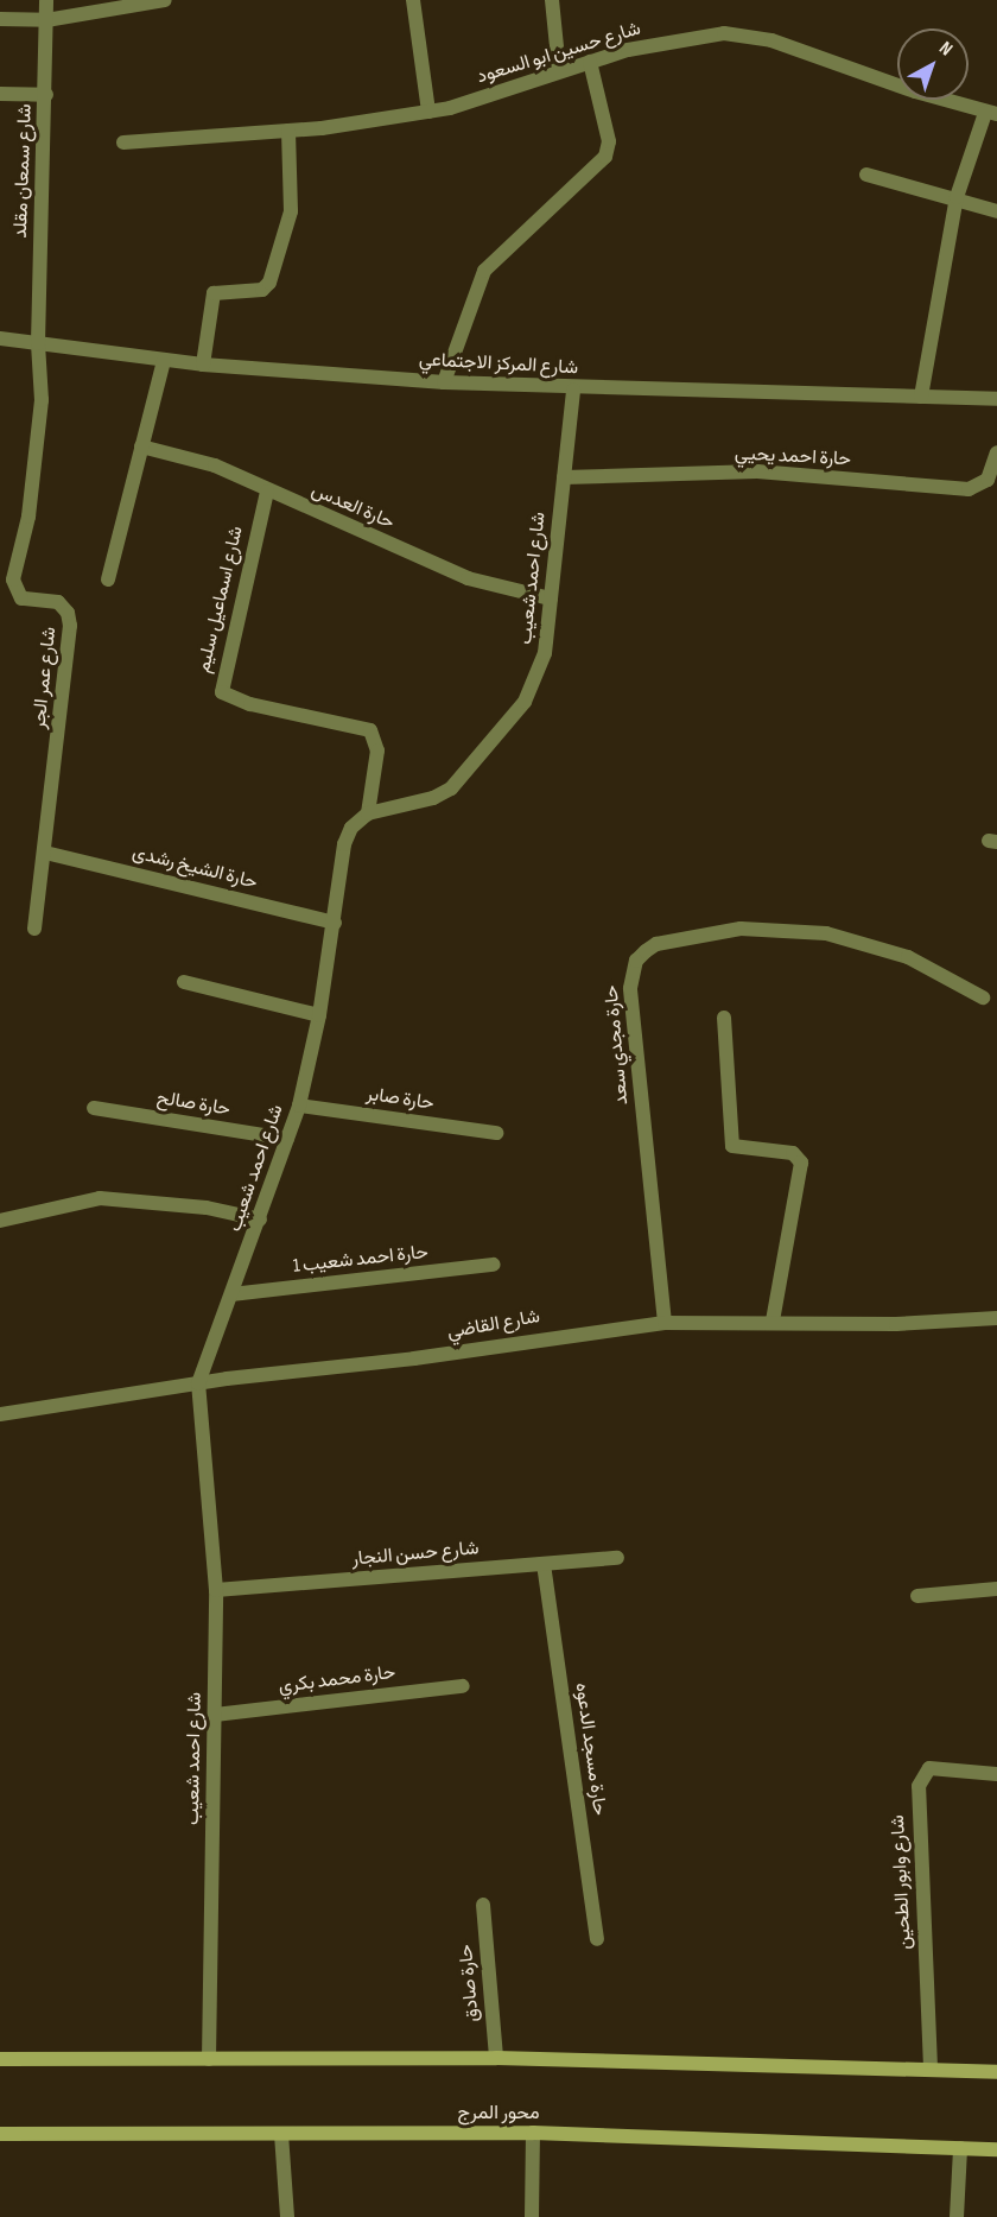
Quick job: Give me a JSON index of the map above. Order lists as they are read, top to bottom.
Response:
{
  "streets": {
    "main road": ["محور المرج"],
    "street": [
      "شارع حسين ابو السعود",
      "شارع سمعان مقلد",
      "شارع المركز الاجتماعي",
      "حارة احمد يحيي",
      "حارة العدس",
      "شارع احمد شعيب",
      "شارع اسماعيل سليم",
      "شارع عمر الجر",
      "حارة الشيخ رشدى",
      "حارة مجدي سعد",
      "حارة صابر",
      "حارة صالح",
      "حارة احمد شعيب 1",
      "شارع القاضي",
      "شارع حسن النجار",
      "حارة محمد بكري",
      "حارة مسجد الدعوه",
      "شارع وابور الطحين",
      "حارة صادق"
    ]
  },
  "crossings": [
    ["شارع سمعان مقلد", "شارع المركز الاجتماعي"],
    ["شارع سمعان مقلد", "شارع عمر الجر"],
    ["شارع المركز الاجتماعي", "شارع احمد شعيب"],
    ["شارع المركز الاجتماعي", "شارع عمر الجر"],
    ["حارة احمد يحيي", "شارع احمد شعيب"],
    ["حارة العدس", "شارع احمد شعيب"],
    ["حارة العدس", "شارع اسماعيل سليم"],
    ["شارع احمد شعيب", "شارع اسماعيل سليم"],
    ["شارع احمد شعيب", "حارة الشيخ رشدى"],
    ["شارع احمد شعيب", "حارة صابر"],
    ["شارع احمد شعيب", "حارة صالح"],
    ["شارع احمد شعيب", "حارة احمد شعيب 1"],
    ["شارع احمد شعيب", "شارع القاضي"],
    ["شارع احمد شعيب", "شارع حسن النجار"],
    ["شارع احمد شعيب", "حارة محمد بكري"],
    ["شارع عمر الجر", "حارة الشيخ رشدى"],
    ["حارة مجدي سعد", "شارع القاضي"],
    ["شارع حسن النجار", "حارة مسجد الدعوه"]
  ],
  "north": "top right"
}
